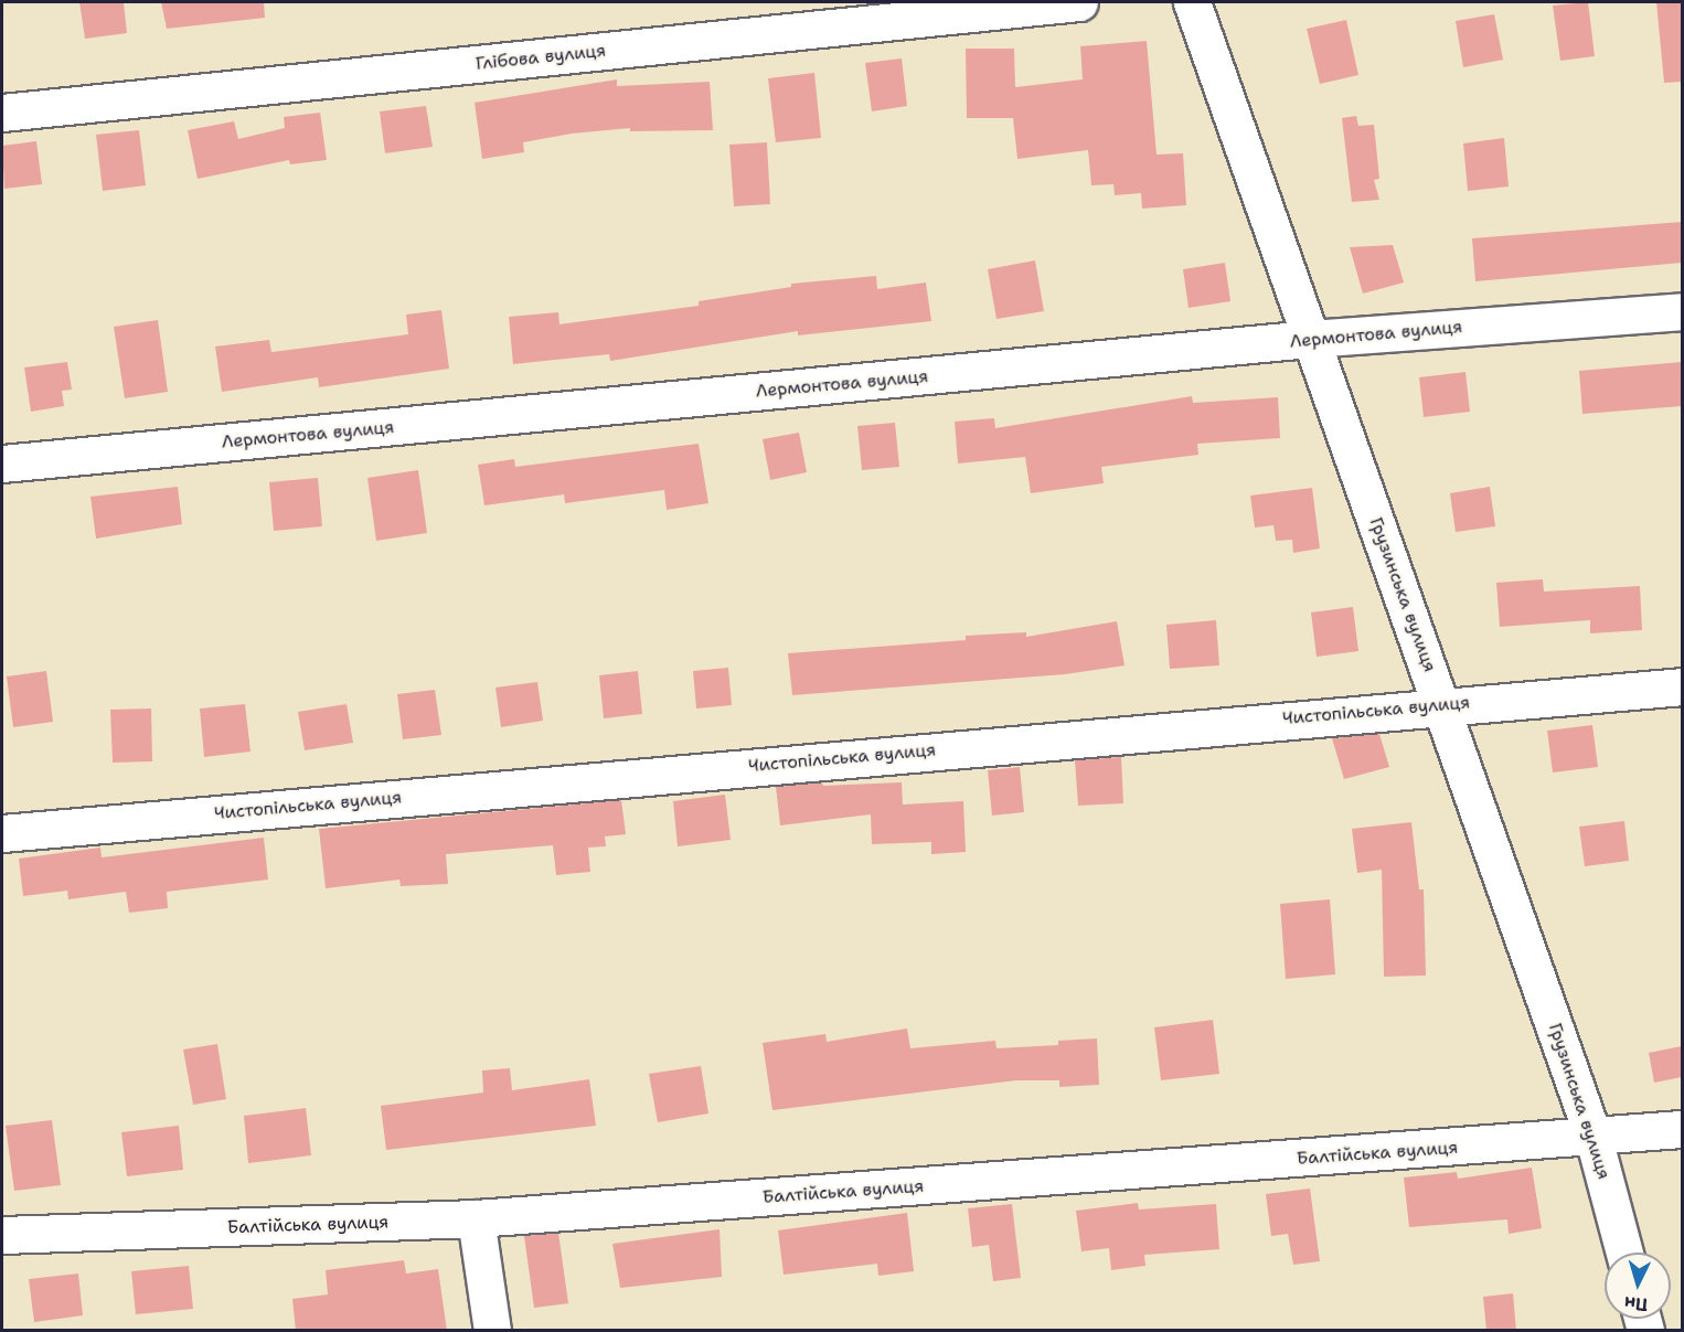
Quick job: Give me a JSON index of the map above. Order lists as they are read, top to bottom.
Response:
{
  "streets": {
    "street": [
      "Глібова вулиця",
      "Лермонтова вулиця",
      "Грузинська вулиця",
      "Чистопільська вулиця",
      "Балтійська вулиця"
    ]
  },
  "crossings": [
    ["Лермонтова вулиця", "Грузинська вулиця"],
    ["Грузинська вулиця", "Чистопільська вулиця"],
    ["Грузинська вулиця", "Балтійська вулиця"]
  ],
  "north": "bottom"
}
